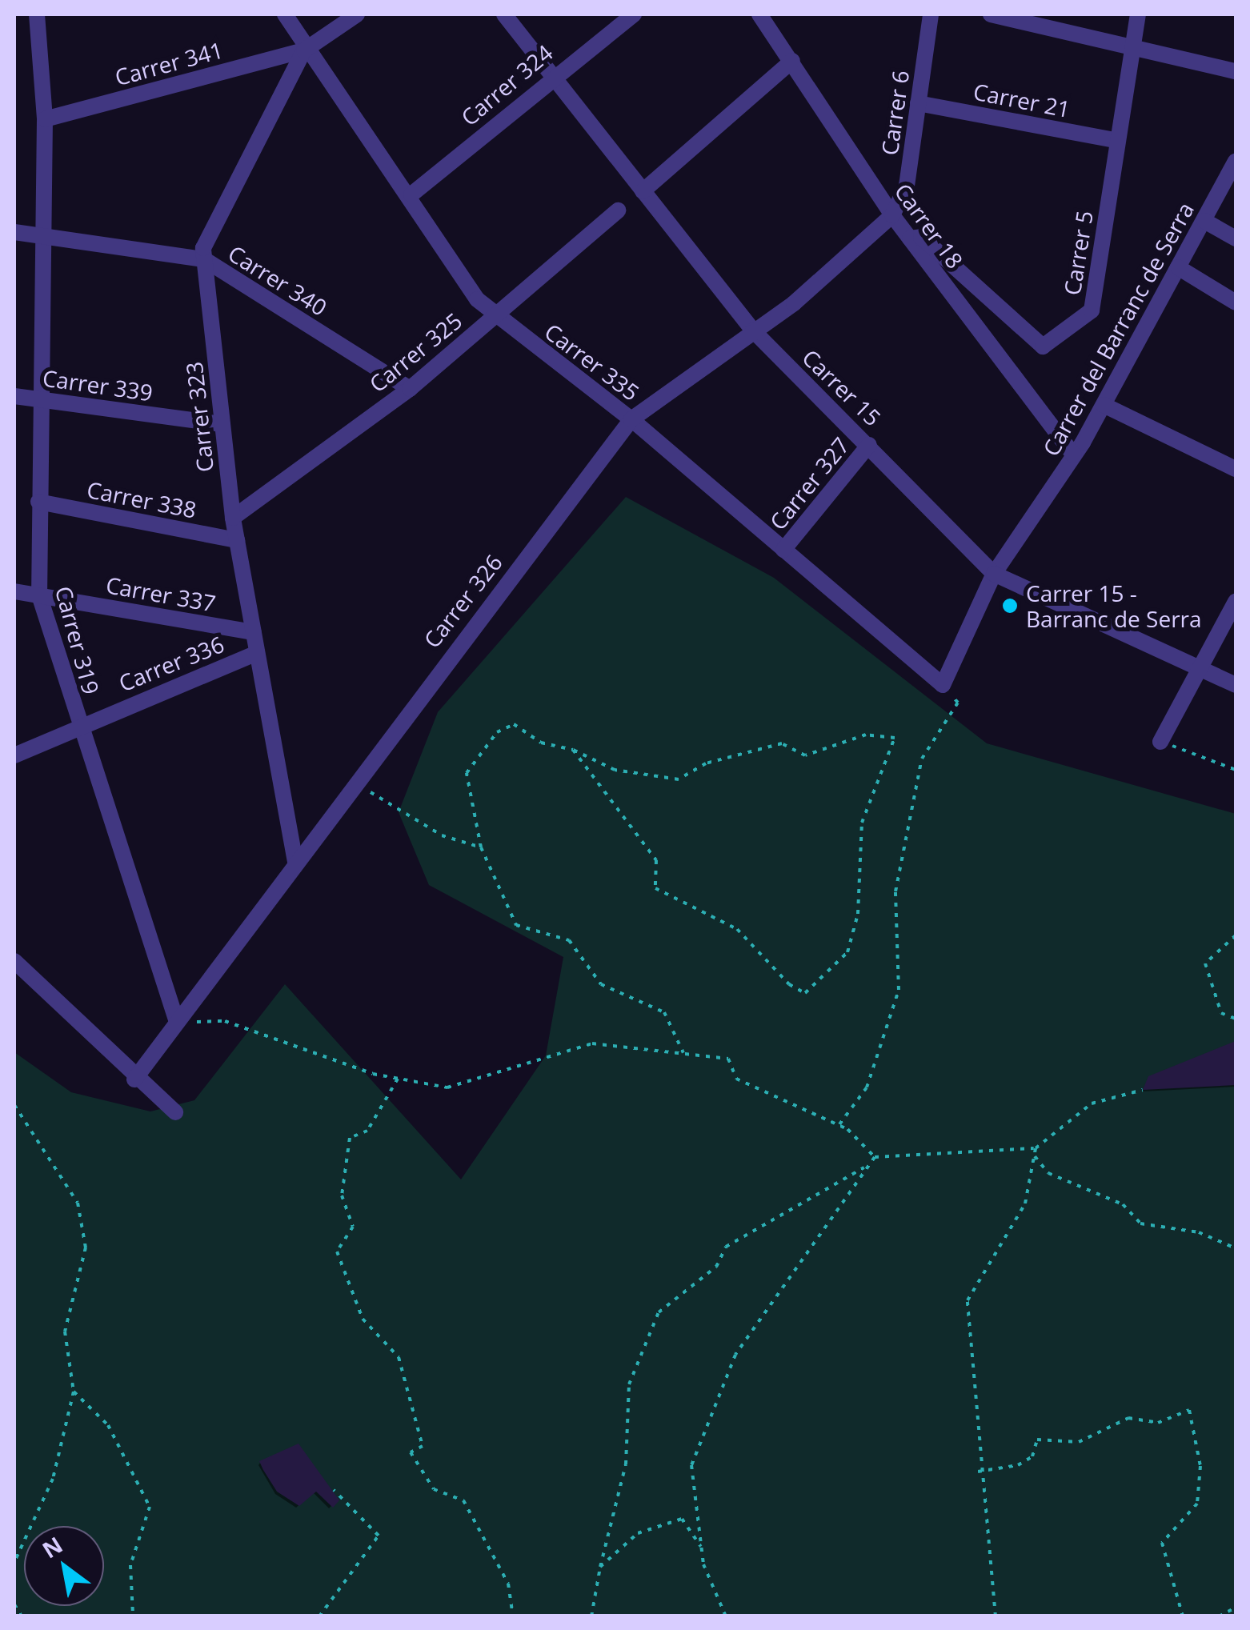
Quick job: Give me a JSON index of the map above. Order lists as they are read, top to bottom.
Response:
{
  "streets": {
    "street": [
      "Carrer 341",
      "Carrer 324",
      "Carrer 21",
      "Carrer 6",
      "Carrer 18",
      "Carrer 5",
      "Carrer 340",
      "Carrer del Barranc de Serra",
      "Carrer 325",
      "Carrer 335",
      "Carrer 339",
      "Carrer 15",
      "Carrer 323",
      "Carrer 327",
      "Carrer 338",
      "Carrer 337",
      "Carrer 326",
      "Carrer 319",
      "Carrer 336"
    ]
  },
  "crossings": [
    ["Carrer 341", "Carrer 335"],
    ["Carrer 341", "Carrer 323"],
    ["Carrer 341", "Carrer 319"],
    ["Carrer 324", "Carrer 335"],
    ["Carrer 324", "Carrer 15"],
    ["Carrer 21", "Carrer 6"],
    ["Carrer 21", "Carrer 5"],
    ["Carrer 6", "Carrer 18"],
    ["Carrer 6", "Carrer 326"],
    ["Carrer 18", "Carrer 5"],
    ["Carrer 18", "Carrer del Barranc de Serra"],
    ["Carrer 18", "Carrer 326"],
    ["Carrer 340", "Carrer 325"],
    ["Carrer 340", "Carrer 323"],
    ["Carrer 340", "Carrer 319"],
    ["Carrer del Barranc de Serra", "Carrer 335"],
    ["Carrer del Barranc de Serra", "Carrer 15"],
    ["Carrer 325", "Carrer 335"],
    ["Carrer 325", "Carrer 323"],
    ["Carrer 335", "Carrer 323"],
    ["Carrer 335", "Carrer 327"],
    ["Carrer 335", "Carrer 326"],
    ["Carrer 339", "Carrer 323"],
    ["Carrer 339", "Carrer 319"],
    ["Carrer 15", "Carrer 327"],
    ["Carrer 15", "Carrer 326"],
    ["Carrer 323", "Carrer 338"],
    ["Carrer 323", "Carrer 337"],
    ["Carrer 323", "Carrer 326"],
    ["Carrer 323", "Carrer 336"],
    ["Carrer 338", "Carrer 319"],
    ["Carrer 337", "Carrer 319"],
    ["Carrer 326", "Carrer 319"],
    ["Carrer 319", "Carrer 336"]
  ],
  "places": ["Carrer 15 - Barranc de Serra"],
  "north": "top left"
}
